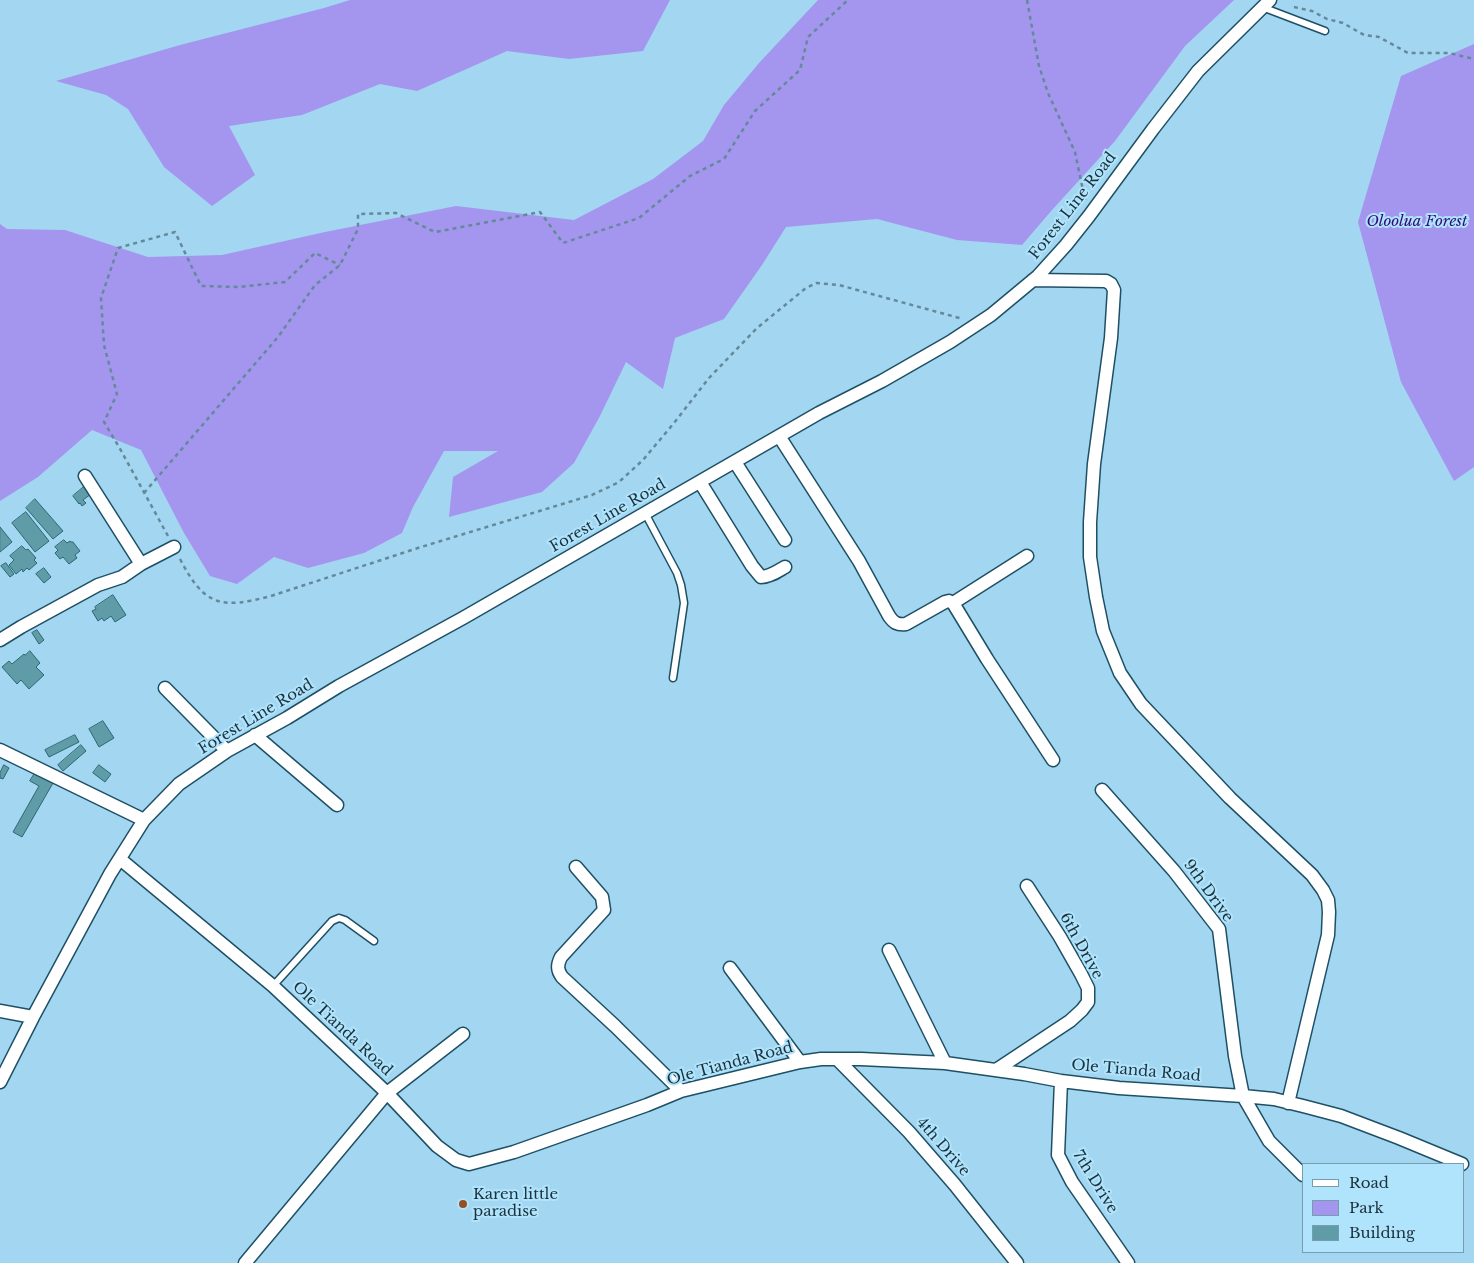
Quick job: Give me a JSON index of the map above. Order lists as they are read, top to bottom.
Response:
{
  "streets": {
    "street": [
      "Forest Line Road",
      "9th Drive",
      "6th Drive",
      "Ole Tianda Road",
      "4th Drive",
      "7th Drive"
    ]
  },
  "crossings": [
    ["Forest Line Road", "Ole Tianda Road"],
    ["9th Drive", "Ole Tianda Road"],
    ["6th Drive", "Ole Tianda Road"],
    ["Ole Tianda Road", "4th Drive"],
    ["Ole Tianda Road", "7th Drive"]
  ],
  "parks": ["Oloolua Forest"],
  "places": ["Karen little paradise"],
  "legend": ["Road", "Park", "Building"]
}
